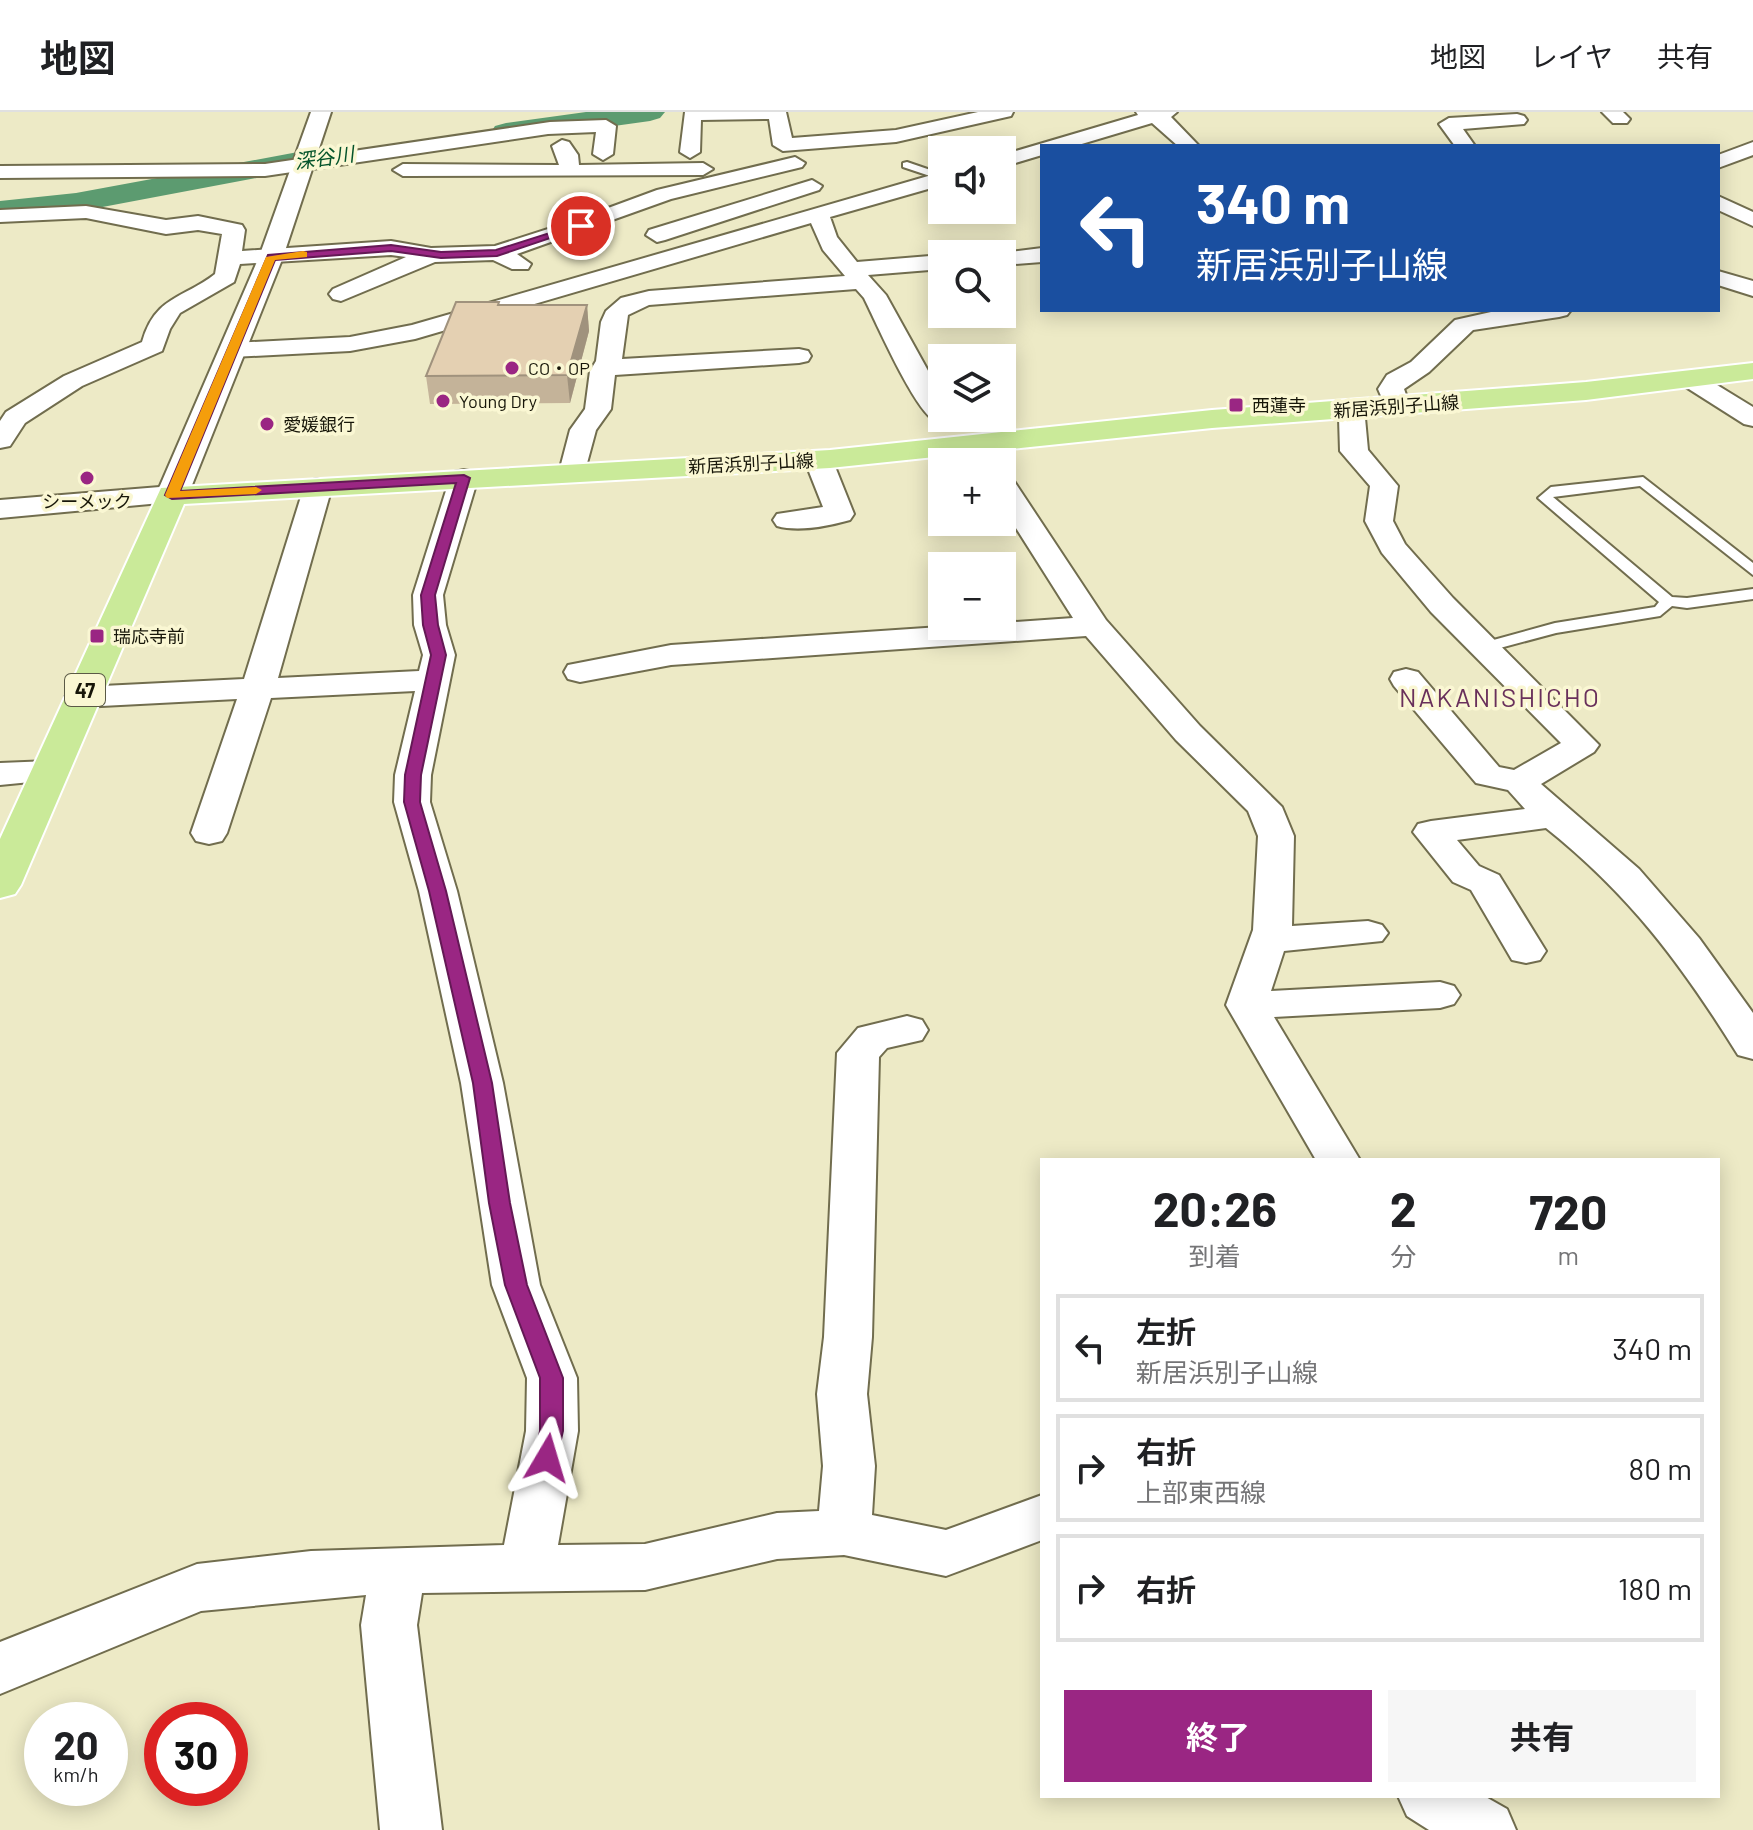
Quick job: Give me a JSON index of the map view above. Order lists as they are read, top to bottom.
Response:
{
  "streets": {
    "main road": ["新居浜別子山線", "47"]
  },
  "crossings": [
    ["新居浜別子山線", "47"]
  ],
  "districts": ["NAKANISHICHO"],
  "water": ["深谷川"],
  "places": {
    "other": [
      "CO・OP",
      "Young Dry",
      "愛媛銀行",
      "シーメック"
    ],
    "transit": ["西蓮寺", "瑞応寺前"]
  },
  "page": {
    "header": "地図",
    "nav": ["地図", "レイヤ", "共有"],
    "map_buttons": ["+", "−"],
    "turn": ["340 m", "新居浜別子山線"],
    "eta": [
      "20:26",
      "到着",
      "2",
      "分",
      "720",
      "m"
    ],
    "list": [
      {
        "name": "左折",
        "note": "新居浜別子山線",
        "value": "340 m"
      },
      {
        "name": "右折",
        "note": "上部東西線",
        "value": "80 m"
      },
      {
        "name": "右折",
        "value": "180 m"
      }
    ],
    "buttons": ["終了", "共有"],
    "speed": "20 km/h",
    "limit": "30"
  }
}
